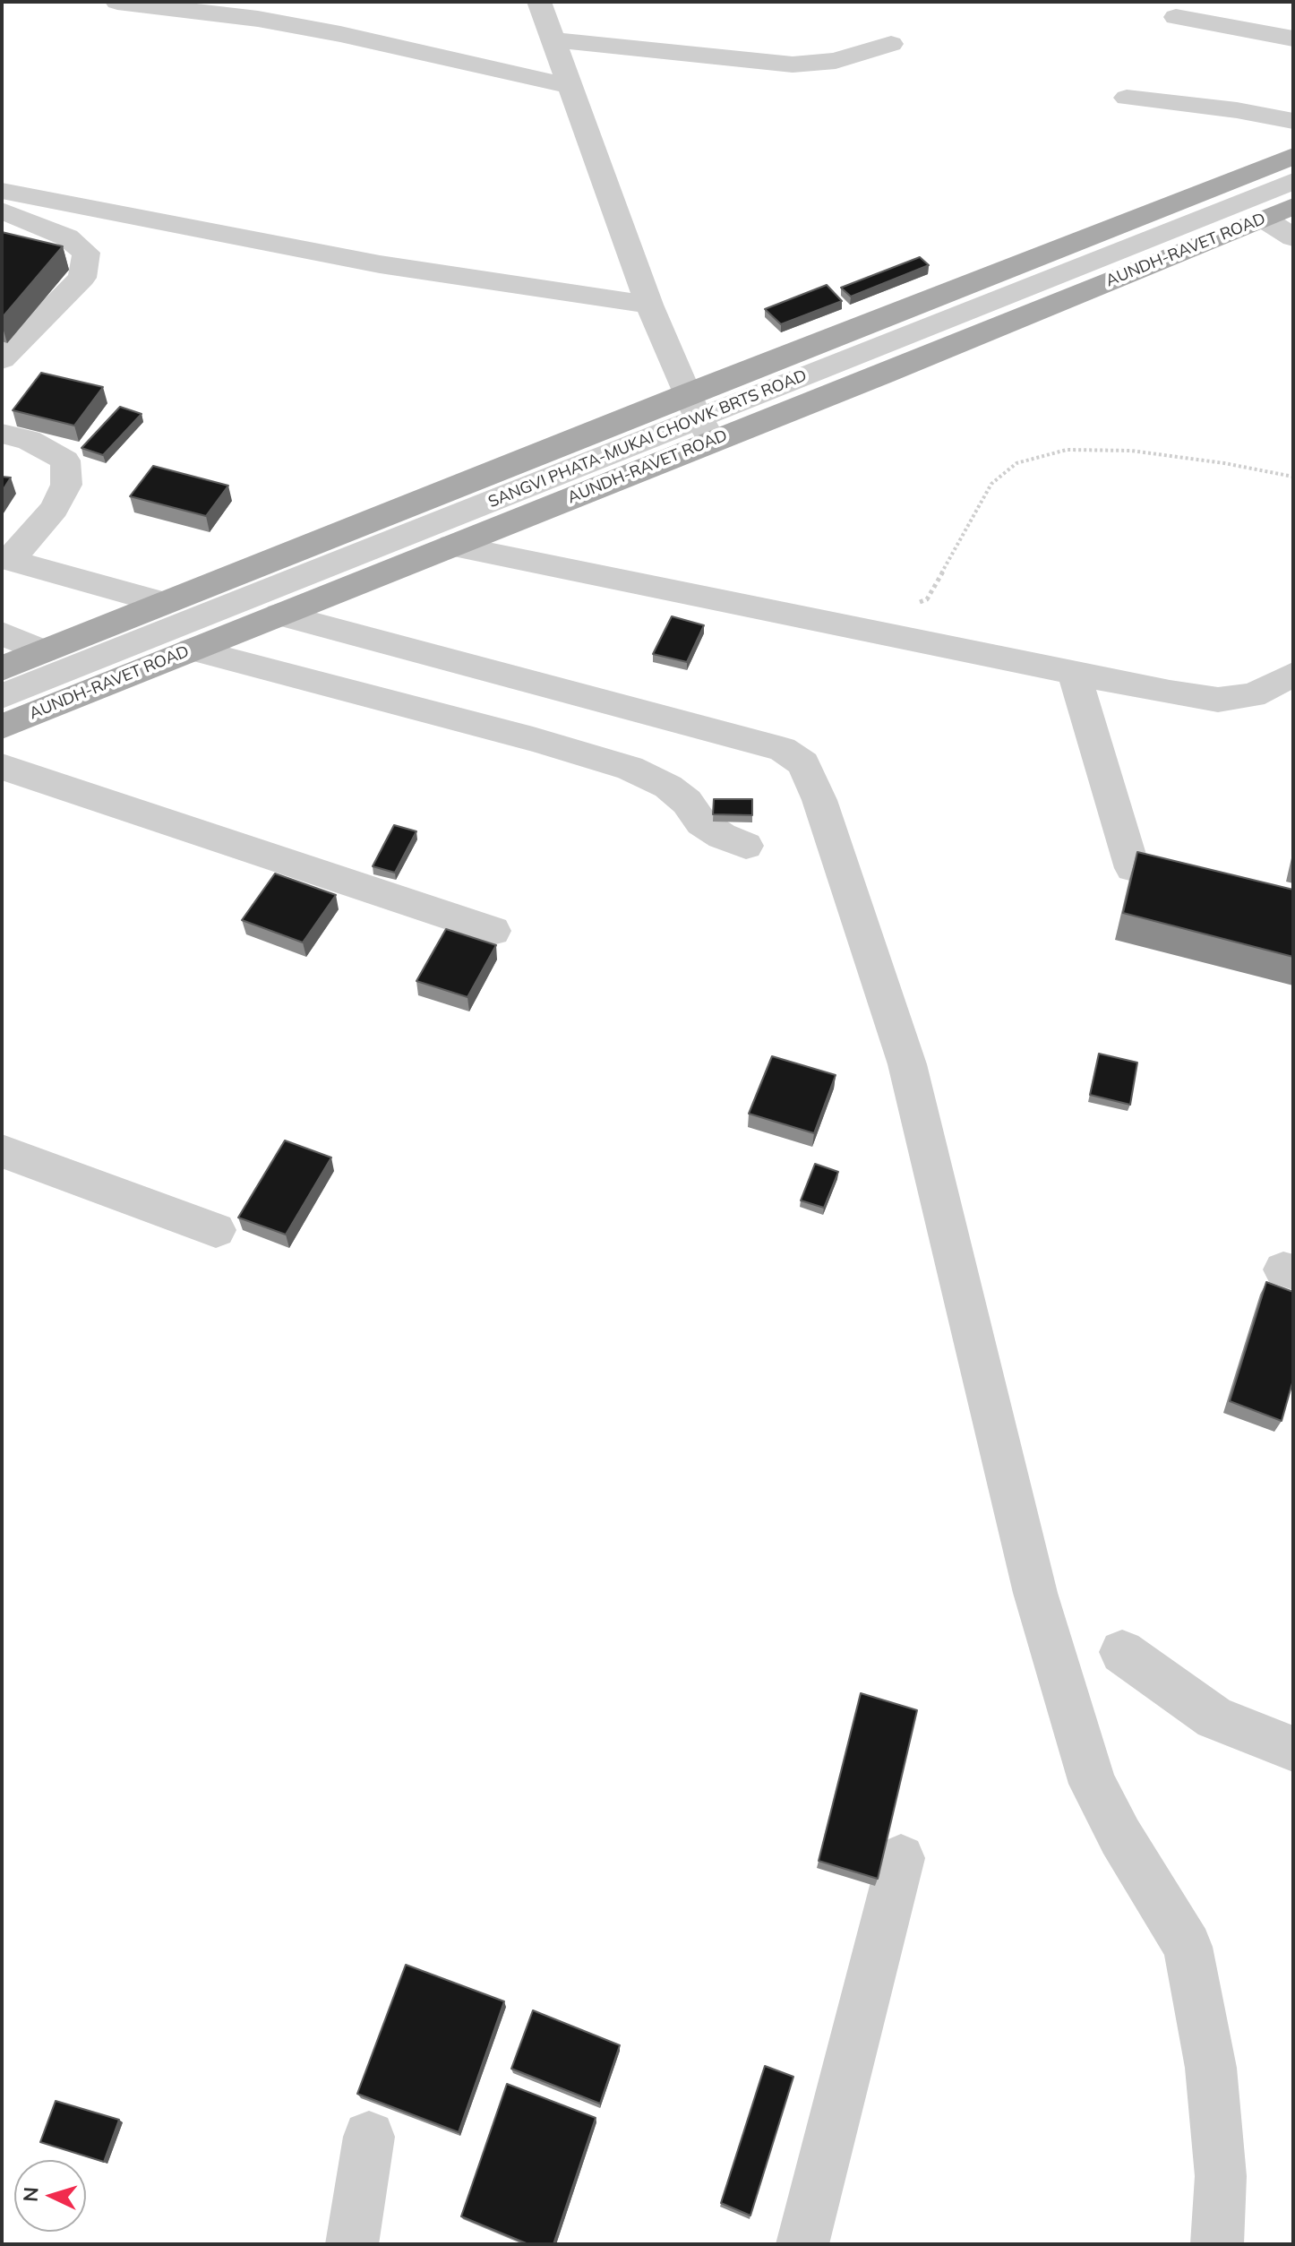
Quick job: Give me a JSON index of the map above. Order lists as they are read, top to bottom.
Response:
{
  "streets": {
    "main road": ["AUNDH-RAVET ROAD"],
    "street": ["SANGVI PHATA-MUKAI CHOWK BRTS ROAD"]
  },
  "crossings": [
    ["AUNDH-RAVET ROAD", "SANGVI PHATA-MUKAI CHOWK BRTS ROAD"]
  ],
  "north": "left"
}
